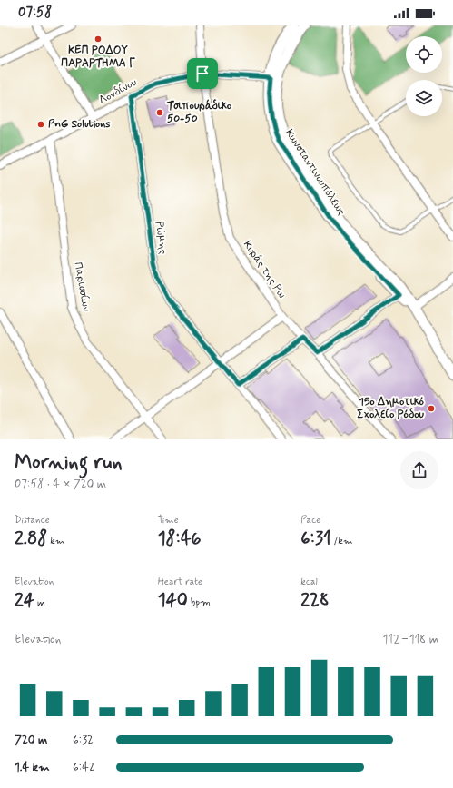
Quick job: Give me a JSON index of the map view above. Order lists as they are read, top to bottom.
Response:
{
  "streets": {
    "main road": ["Κωνσταντινουπόλεως"],
    "street": [
      "Λονδίνου",
      "Ρώμης",
      "Κυράς της Ρω",
      "Παρισσίων"
    ]
  },
  "crossings": [
    ["Λονδίνου", "Κωνσταντινουπόλεως"],
    ["Λονδίνου", "Ρώμης"],
    ["Λονδίνου", "Κυράς της Ρω"],
    ["Λονδίνου", "Παρισσίων"]
  ],
  "places": [
    "ΚΕΠ ΡΟΔΟΥ ΠΑΡΑΡΤΗΜΑ Γ",
    "Τσιπουράδικο 50-50",
    "PnG Solutions",
    "15ο Δημοτικό Σχολείο Ρόδου"
  ],
  "page": {
    "status": "07:58",
    "heading": ["Morning run", "07:58 · 4 × 720 m"],
    "stats": [
      ["Distance", "2.88 km"],
      ["Time", "18:46"],
      ["Pace", "6:31 /km"],
      ["Elevation", "24 m"],
      ["Heart rate", "140 bpm"],
      ["kcal", "228"]
    ],
    "chart": ["Elevation", "112–118 m"],
    "list": [
      {
        "name": "720 m",
        "note": "6:32"
      },
      {
        "name": "1.4 km",
        "note": "6:42"
      }
    ]
  }
}
